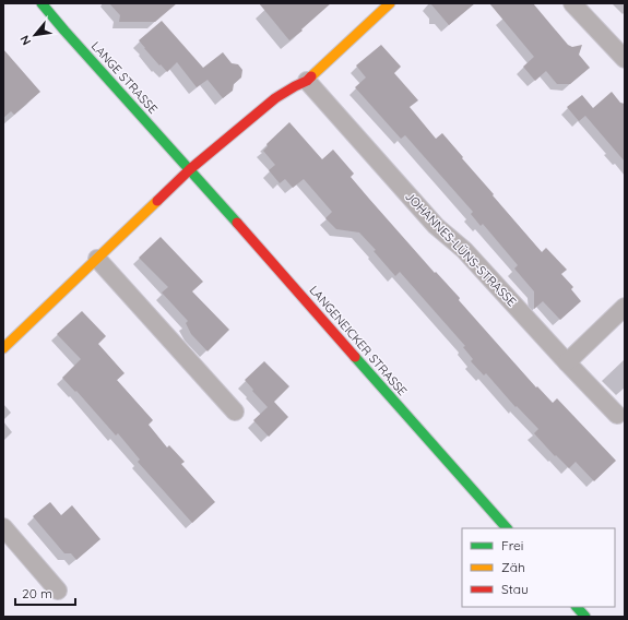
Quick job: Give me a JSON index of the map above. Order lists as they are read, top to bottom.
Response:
{
  "streets": {
    "main road": ["LANGE STRASSE", "LANGENEICKER STRASSE"],
    "street": ["JOHANNES-LÜNS-STRASSE"]
  },
  "crossings": [
    ["LANGE STRASSE", "LANGENEICKER STRASSE"]
  ],
  "legend": ["Frei", "Zäh", "Stau"],
  "scale_bar": "20 m",
  "north": "bottom left"
}
